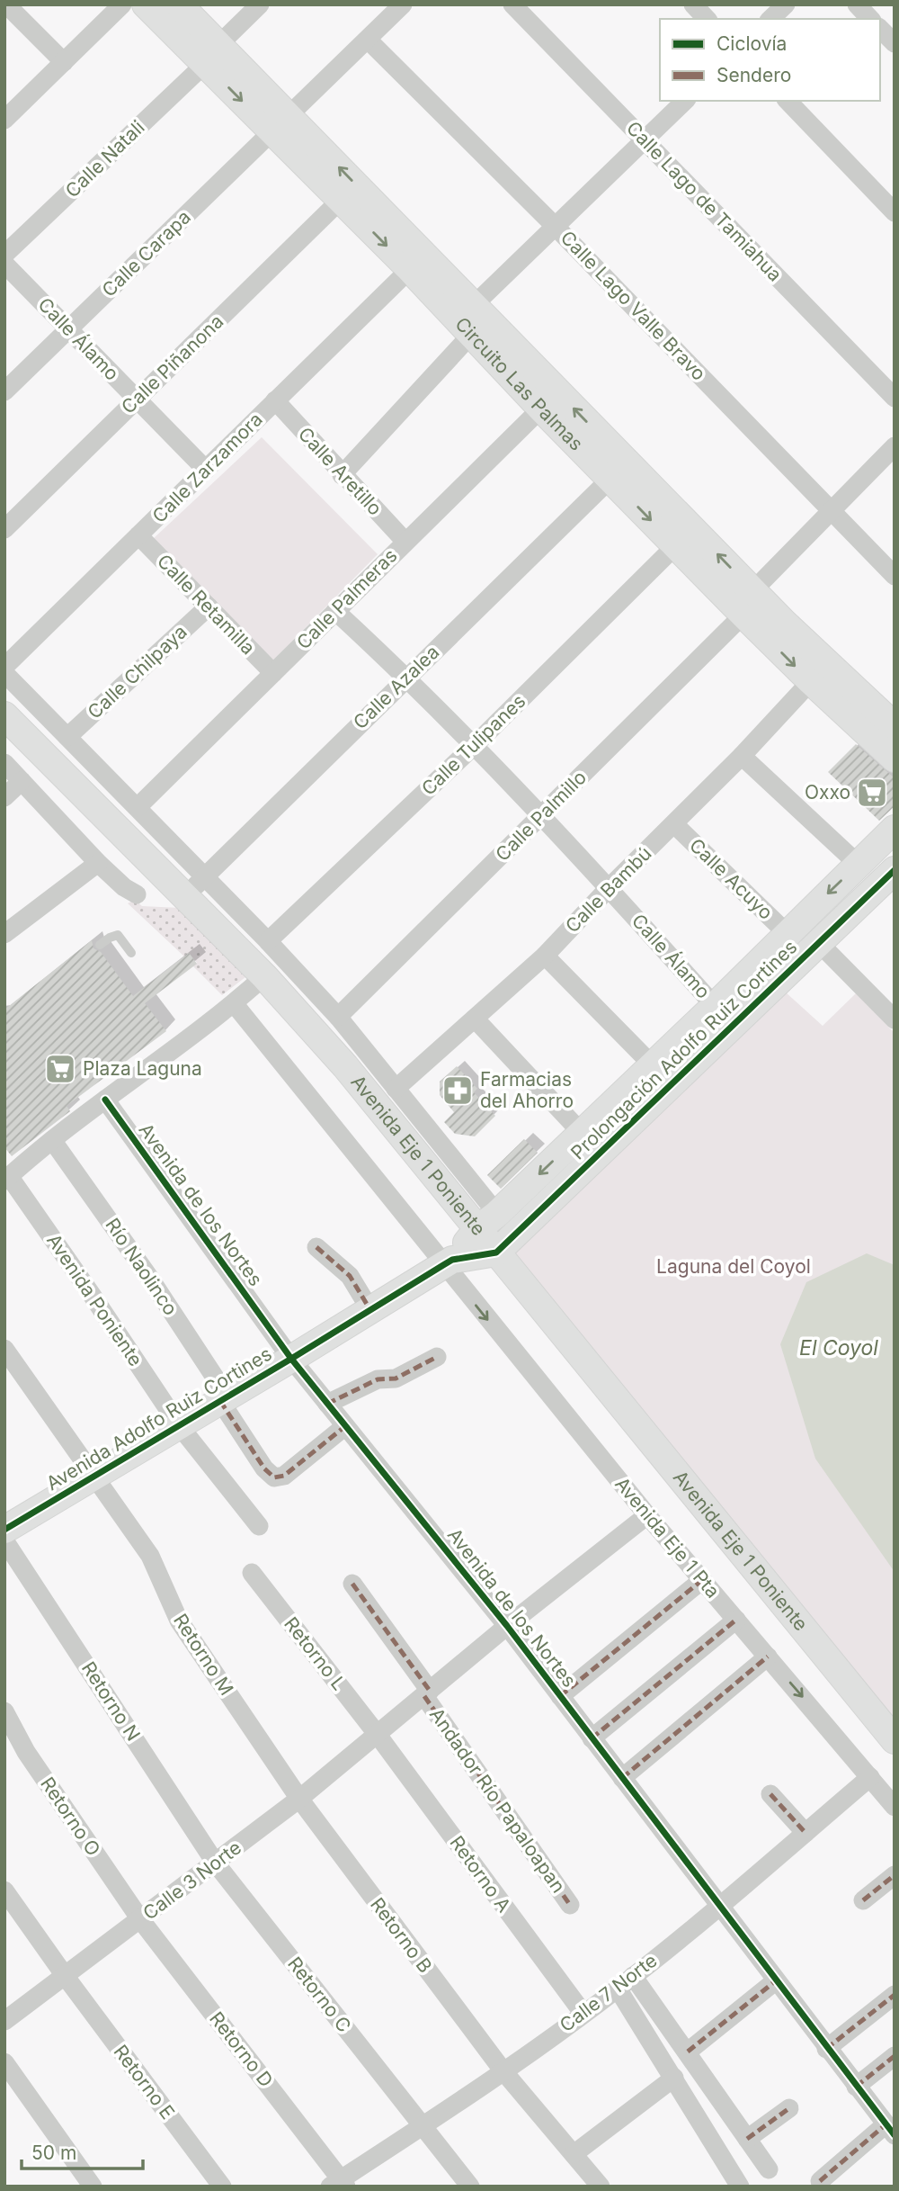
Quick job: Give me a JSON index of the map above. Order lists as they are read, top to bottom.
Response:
{
  "streets": {
    "street": [
      "Calle Natali",
      "Calle Lago de Tamiahua",
      "Calle Carapa",
      "Calle Lago Valle Bravo",
      "Calle Álamo",
      "Calle Piñanona",
      "Circuito Las Palmas",
      "Calle Zarzamora",
      "Calle Aretillo",
      "Calle Palmeras",
      "Calle Retamilla",
      "Calle Chilpaya",
      "Calle Azalea",
      "Calle Tulipanes",
      "Calle Palmillo",
      "Calle Acuyo",
      "Calle Bambú",
      "Prolongación Adolfo Ruiz Cortines",
      "Avenida Eje 1 Poniente",
      "Avenida de los Nortes",
      "Río Naolinco",
      "Avenida Poniente",
      "Avenida Adolfo Ruiz Cortines",
      "Avenida Eje 1 Pta",
      "Retorno L",
      "Retorno M",
      "Retorno N",
      "Andador Río Papaloapan",
      "Retorno O",
      "Retorno A",
      "Calle 3 Norte",
      "Retorno B",
      "Calle 7 Norte",
      "Retorno C",
      "Retorno D",
      "Retorno E"
    ]
  },
  "crossings": [
    ["Calle Natali", "Circuito Las Palmas"],
    ["Calle Carapa", "Calle Lago Valle Bravo"],
    ["Calle Carapa", "Calle Álamo"],
    ["Calle Carapa", "Circuito Las Palmas"],
    ["Calle Lago Valle Bravo", "Calle Palmillo"],
    ["Calle Álamo", "Calle Piñanona"],
    ["Calle Álamo", "Calle Zarzamora"],
    ["Calle Álamo", "Calle Palmeras"],
    ["Calle Álamo", "Calle Azalea"],
    ["Calle Álamo", "Calle Tulipanes"],
    ["Calle Álamo", "Calle Palmillo"],
    ["Calle Álamo", "Calle Bambú"],
    ["Calle Álamo", "Prolongación Adolfo Ruiz Cortines"],
    ["Calle Piñanona", "Circuito Las Palmas"],
    ["Circuito Las Palmas", "Calle Zarzamora"],
    ["Circuito Las Palmas", "Calle Palmeras"],
    ["Circuito Las Palmas", "Calle Azalea"],
    ["Circuito Las Palmas", "Calle Tulipanes"],
    ["Circuito Las Palmas", "Calle Palmillo"],
    ["Circuito Las Palmas", "Calle Bambú"],
    ["Calle Zarzamora", "Calle Aretillo"],
    ["Calle Zarzamora", "Calle Retamilla"],
    ["Calle Aretillo", "Calle Palmeras"],
    ["Calle Palmeras", "Calle Retamilla"],
    ["Calle Palmeras", "Avenida Eje 1 Poniente"],
    ["Calle Retamilla", "Calle Chilpaya"],
    ["Calle Chilpaya", "Avenida Eje 1 Poniente"],
    ["Calle Azalea", "Avenida Eje 1 Poniente"],
    ["Calle Tulipanes", "Avenida Eje 1 Poniente"],
    ["Calle Palmillo", "Avenida Eje 1 Poniente"],
    ["Calle Acuyo", "Calle Bambú"],
    ["Calle Acuyo", "Prolongación Adolfo Ruiz Cortines"],
    ["Calle Bambú", "Avenida Eje 1 Poniente"],
    ["Prolongación Adolfo Ruiz Cortines", "Avenida Eje 1 Poniente"],
    ["Prolongación Adolfo Ruiz Cortines", "Avenida Adolfo Ruiz Cortines"],
    ["Avenida Eje 1 Poniente", "Avenida Adolfo Ruiz Cortines"],
    ["Avenida de los Nortes", "Río Naolinco"],
    ["Avenida de los Nortes", "Avenida Adolfo Ruiz Cortines"],
    ["Avenida de los Nortes", "Calle 3 Norte"],
    ["Avenida de los Nortes", "Calle 7 Norte"],
    ["Río Naolinco", "Avenida Adolfo Ruiz Cortines"],
    ["Avenida Poniente", "Avenida Adolfo Ruiz Cortines"],
    ["Avenida Adolfo Ruiz Cortines", "Avenida Eje 1 Pta"],
    ["Avenida Adolfo Ruiz Cortines", "Retorno M"],
    ["Avenida Eje 1 Pta", "Calle 3 Norte"],
    ["Avenida Eje 1 Pta", "Calle 7 Norte"],
    ["Retorno L", "Retorno A"],
    ["Retorno L", "Calle 3 Norte"],
    ["Retorno M", "Calle 3 Norte"],
    ["Retorno M", "Retorno B"],
    ["Retorno N", "Calle 3 Norte"],
    ["Retorno N", "Retorno C"],
    ["Andador Río Papaloapan", "Calle 3 Norte"],
    ["Retorno O", "Calle 3 Norte"],
    ["Retorno O", "Retorno D"],
    ["Retorno A", "Calle 3 Norte"],
    ["Retorno A", "Calle 7 Norte"],
    ["Calle 3 Norte", "Retorno B"],
    ["Calle 3 Norte", "Retorno C"],
    ["Calle 3 Norte", "Retorno D"],
    ["Calle 3 Norte", "Retorno E"],
    ["Retorno B", "Calle 7 Norte"],
    ["Calle 7 Norte", "Retorno C"],
    ["Calle 7 Norte", "Retorno D"]
  ],
  "one_way": ["Avenida Eje 1 Pta"],
  "water": ["El Coyol"],
  "parks": ["Laguna del Coyol"],
  "places": {
    "supermarket": ["Oxxo", "Plaza Laguna"],
    "pharmacy": ["Farmacias del Ahorro"]
  },
  "legend": ["Ciclovía", "Sendero"],
  "scale_bar": "50 m"
}
